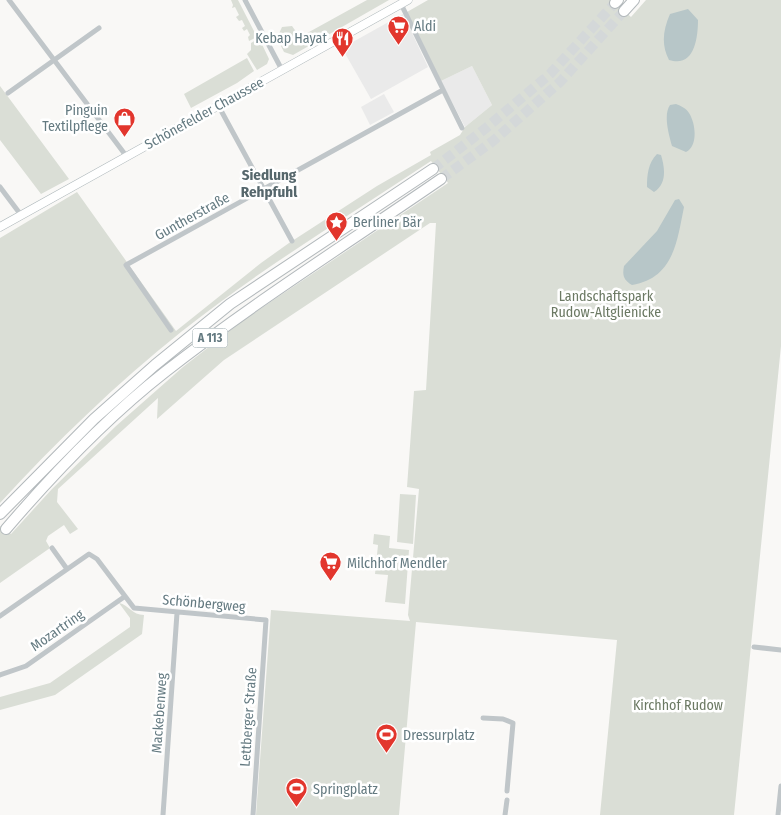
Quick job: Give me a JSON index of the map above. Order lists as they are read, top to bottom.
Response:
{
  "streets": {
    "highway": ["A 113"],
    "main road": ["Schönefelder Chaussee"],
    "street": [
      "Guntherstraße",
      "Schönbergweg",
      "Mozartring",
      "Mackebenweg",
      "Lettberger Straße"
    ]
  },
  "crossings": [
    ["Schönbergweg", "Mozartring"],
    ["Schönbergweg", "Mackebenweg"],
    ["Schönbergweg", "Lettberger Straße"]
  ],
  "districts": ["Siedlung Rehpfuhl"],
  "parks": ["Landschaftspark Rudow-Altglienicke", "Kirchhof Rudow"],
  "places": {
    "supermarket": ["Aldi", "Milchhof Mendler"],
    "restaurant": ["Kebap Hayat"],
    "shop": ["Pinguin Textilpflege"],
    "place": ["Berliner Bär"],
    "sports": ["Dressurplatz", "Springplatz"]
  }
}
